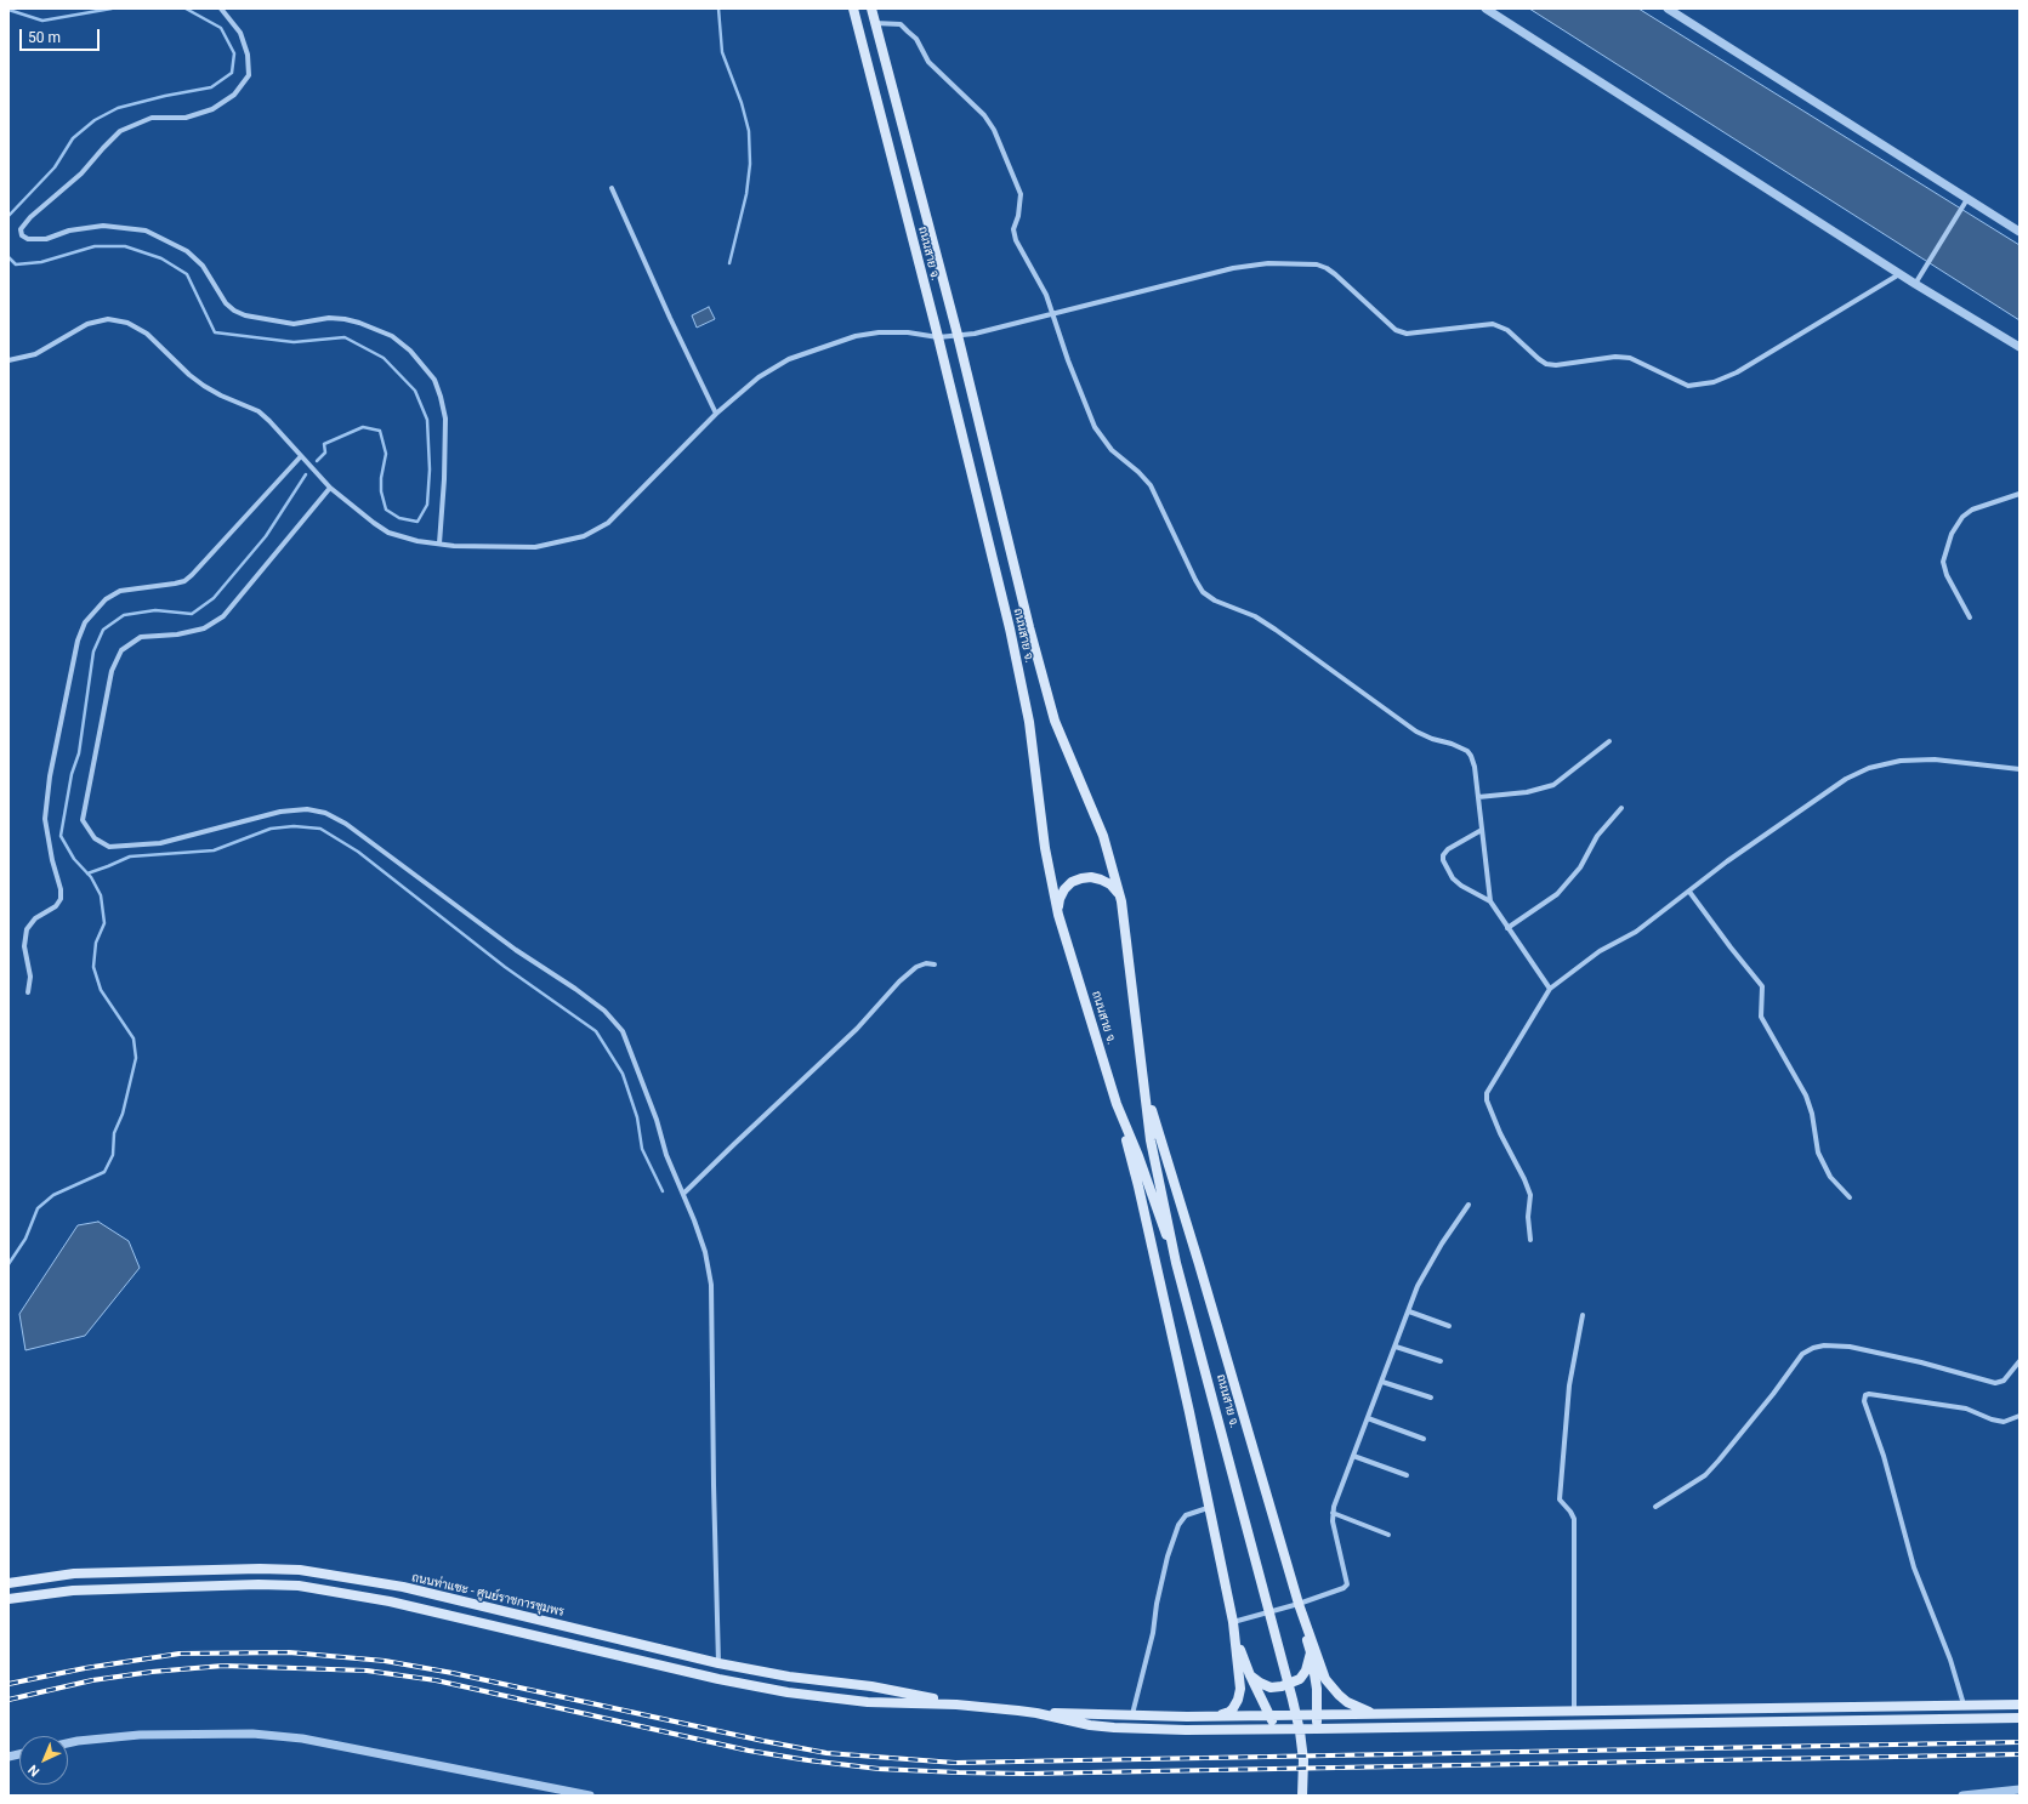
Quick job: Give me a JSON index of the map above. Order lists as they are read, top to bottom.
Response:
{
  "streets": {
    "main road": ["ถนนสาย จ.", "ถนนท่าแซะ - ศูนย์ราชการชุมพร"]
  },
  "scale_bar": "50 m",
  "north": "bottom left"
}
